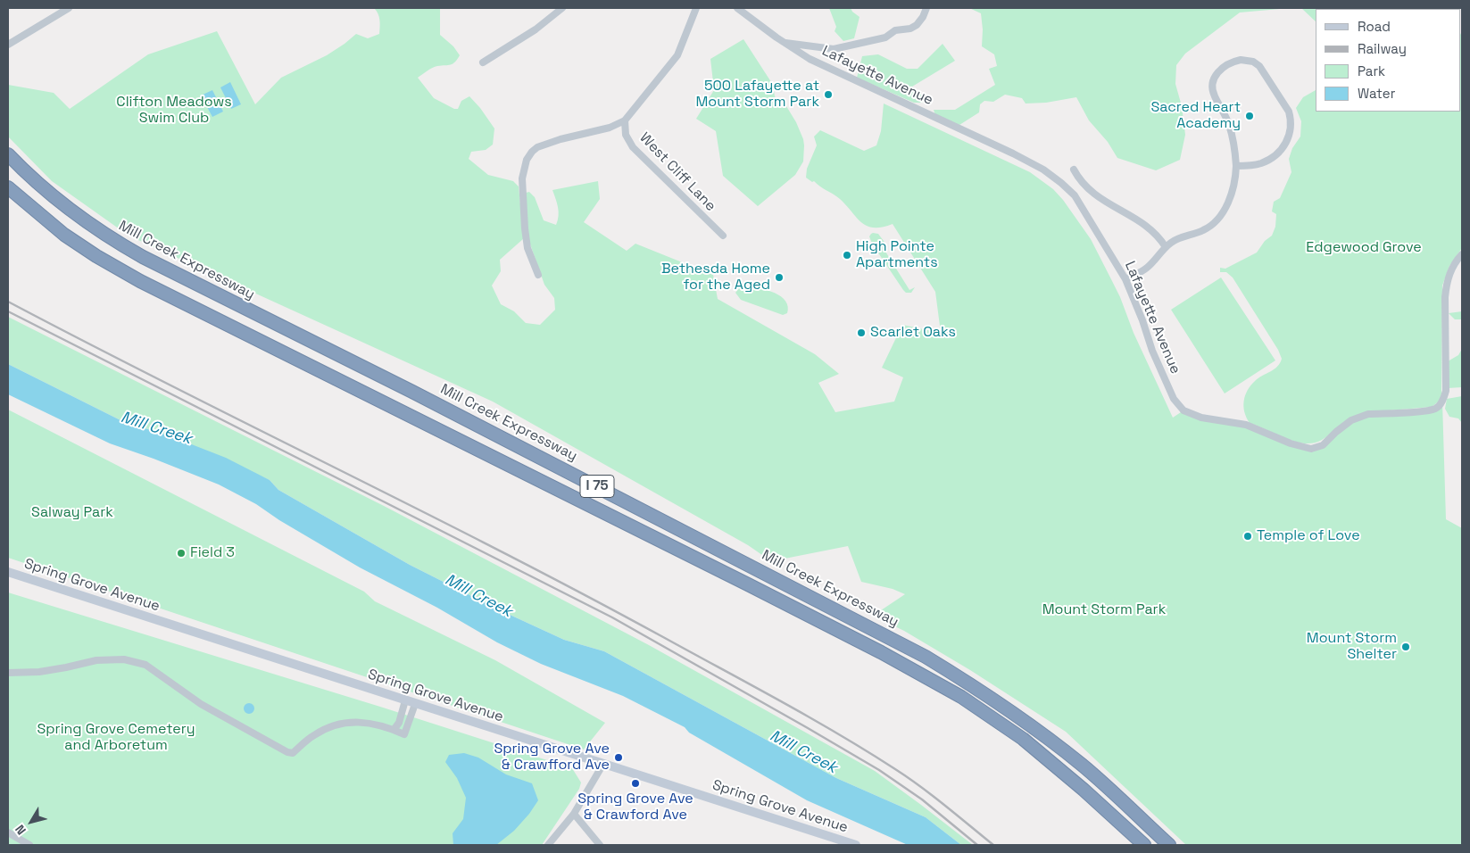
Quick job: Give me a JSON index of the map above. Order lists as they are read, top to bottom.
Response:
{
  "streets": {
    "highway": ["Mill Creek Expressway", "I 75"],
    "main road": ["Spring Grove Avenue"],
    "street": ["Lafayette Avenue", "West Cliff Lane"]
  },
  "water": ["Mill Creek"],
  "parks": [
    "Clifton Meadows Swim Club",
    "Edgewood Grove",
    "Salway Park",
    "Mount Storm Park",
    "Spring Grove Cemetery and Arboretum"
  ],
  "places": [
    "500 Lafayette at Mount Storm Park",
    "Sacred Heart Academy",
    "High Pointe Apartments",
    "Bethesda Home for the Aged",
    "Scarlet Oaks",
    "Temple of Love",
    "Field 3",
    "Mount Storm Shelter",
    "Spring Grove Ave & Crawfford Ave",
    "Spring Grove Ave & Crawford Ave"
  ],
  "legend": [
    "Road",
    "Railway",
    "Park",
    "Water"
  ],
  "north": "bottom left"
}
